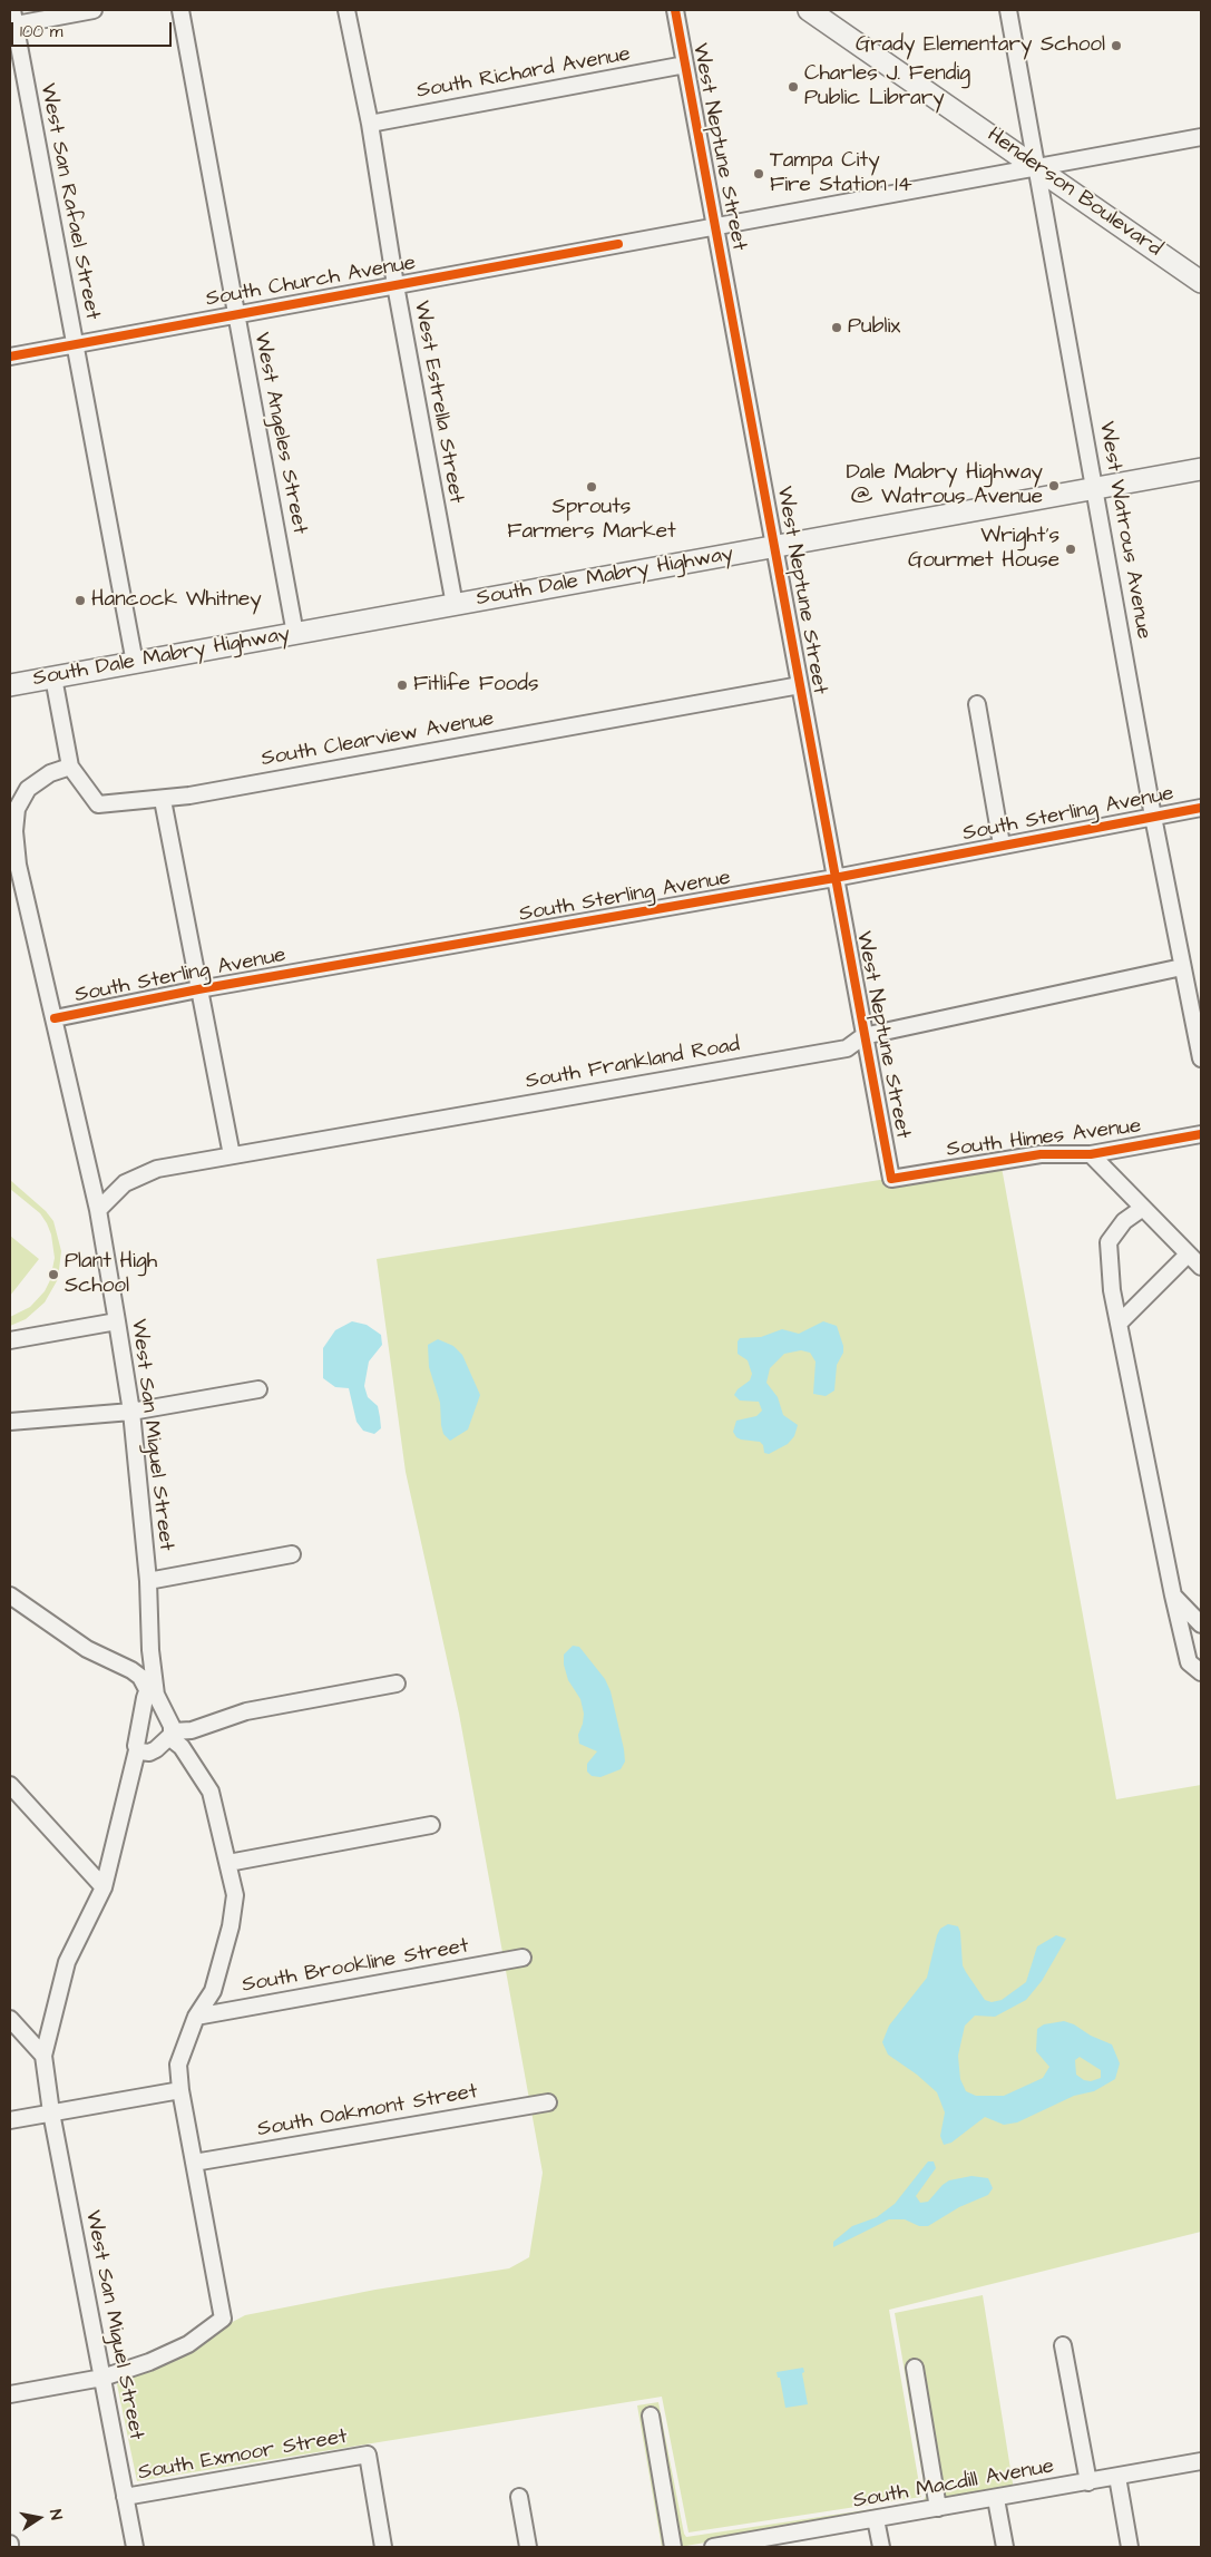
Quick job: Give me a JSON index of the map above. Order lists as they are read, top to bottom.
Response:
{
  "streets": {
    "main road": ["Henderson Boulevard", "South Dale Mabry Highway"],
    "street": [
      "South Richard Avenue",
      "West Neptune Street",
      "West San Rafael Street",
      "South Church Avenue",
      "West Estrella Street",
      "West Angeles Street",
      "West Watrous Avenue",
      "South Clearview Avenue",
      "South Sterling Avenue",
      "South Frankland Road",
      "South Himes Avenue",
      "West San Miguel Street",
      "South Brookline Street",
      "South Oakmont Street",
      "South Exmoor Street",
      "South Macdill Avenue"
    ]
  },
  "crossings": [
    ["South Richard Avenue", "West Neptune Street"],
    ["South Richard Avenue", "West Estrella Street"],
    ["West Neptune Street", "South Church Avenue"],
    ["West Neptune Street", "South Dale Mabry Highway"],
    ["West Neptune Street", "South Clearview Avenue"],
    ["West Neptune Street", "South Sterling Avenue"],
    ["West Neptune Street", "South Frankland Road"],
    ["West Neptune Street", "South Himes Avenue"],
    ["Henderson Boulevard", "South Church Avenue"],
    ["Henderson Boulevard", "West Watrous Avenue"],
    ["West San Rafael Street", "South Church Avenue"],
    ["West San Rafael Street", "South Dale Mabry Highway"],
    ["South Church Avenue", "West Estrella Street"],
    ["South Church Avenue", "West Angeles Street"],
    ["South Church Avenue", "West Watrous Avenue"],
    ["West Estrella Street", "South Dale Mabry Highway"],
    ["West Angeles Street", "South Dale Mabry Highway"],
    ["West Watrous Avenue", "South Dale Mabry Highway"],
    ["West Watrous Avenue", "South Sterling Avenue"],
    ["West Watrous Avenue", "South Frankland Road"],
    ["South Dale Mabry Highway", "South Clearview Avenue"],
    ["South Clearview Avenue", "West San Miguel Street"],
    ["South Sterling Avenue", "West San Miguel Street"],
    ["South Frankland Road", "West San Miguel Street"],
    ["West San Miguel Street", "South Exmoor Street"]
  ],
  "places": [
    "Grady Elementary School",
    "Charles J. Fendig Public Library",
    "Tampa City Fire Station 14",
    "Publix",
    "Dale Mabry Highway @ Watrous Avenue",
    "Sprouts Farmers Market",
    "Wright's Gourmet House",
    "Hancock Whitney",
    "Fitlife Foods",
    "Plant High School"
  ],
  "scale_bar": "100 m",
  "north": "right"
}
